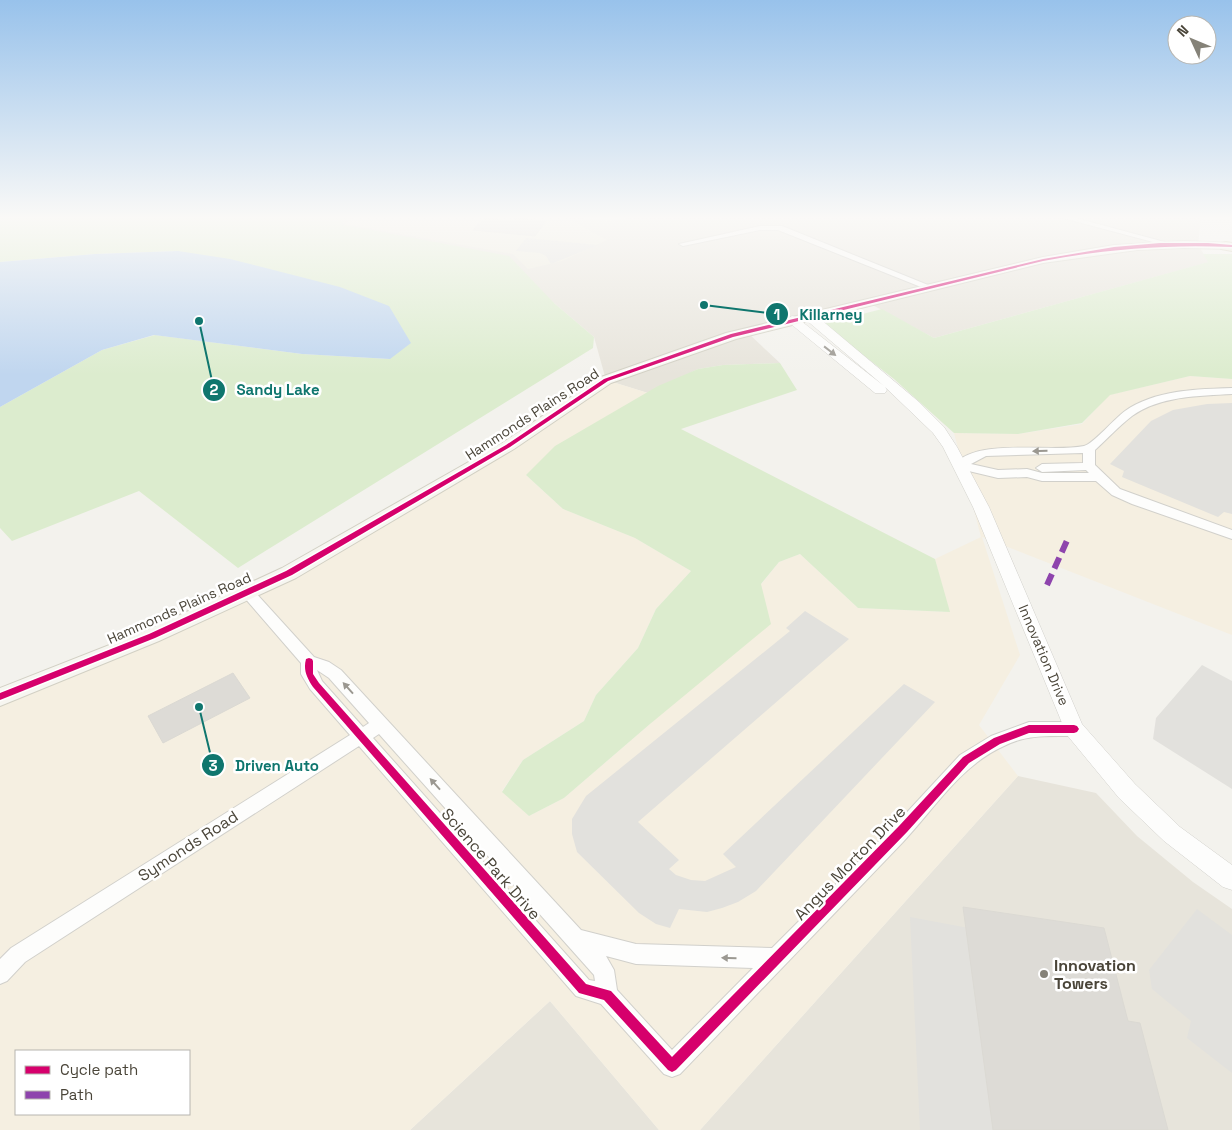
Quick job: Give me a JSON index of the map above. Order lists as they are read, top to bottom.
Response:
{
  "streets": {
    "main road": ["Hammonds Plains Road"],
    "street": [
      "Innovation Drive",
      "Symonds Road",
      "Angus Morton Drive",
      "Science Park Drive"
    ]
  },
  "crossings": [
    ["Hammonds Plains Road", "Innovation Drive"],
    ["Hammonds Plains Road", "Science Park Drive"],
    ["Innovation Drive", "Angus Morton Drive"],
    ["Symonds Road", "Science Park Drive"],
    ["Angus Morton Drive", "Science Park Drive"]
  ],
  "places": [
    "Killarney",
    "Sandy Lake",
    "Driven Auto",
    "Innovation Towers"
  ],
  "legend": ["Cycle path", "Path"],
  "north": "top left"
}
